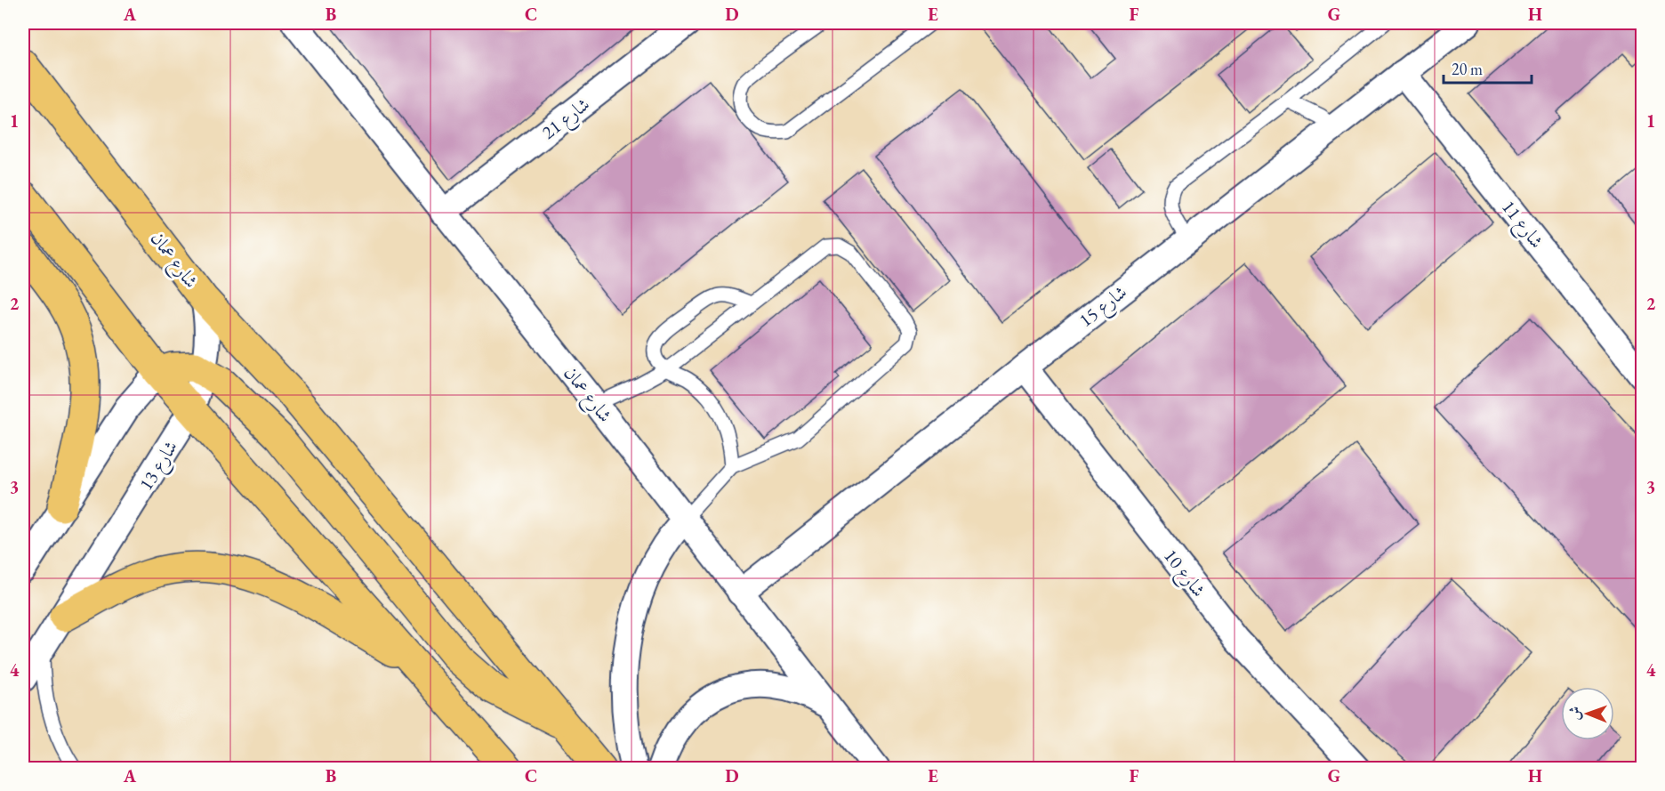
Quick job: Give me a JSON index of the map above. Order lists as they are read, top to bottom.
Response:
{
  "streets": {
    "main road": ["شارع عمان"],
    "street": [
      "شارع 21",
      "شارع 11",
      "شارع 15",
      "شارع 13",
      "شارع 10"
    ]
  },
  "crossings": [
    ["شارع 21", "شارع عمان"],
    ["شارع 11", "شارع 15"],
    ["شارع عمان", "شارع 15"],
    ["شارع عمان", "شارع 13"],
    ["شارع 15", "شارع 10"]
  ],
  "scale_bar": "20 m",
  "north": "left",
  "grid": {
    "columns": [
      "A",
      "B",
      "C",
      "D",
      "E",
      "F",
      "G",
      "H"
    ],
    "rows": [
      "1",
      "2",
      "3",
      "4"
    ]
  }
}
